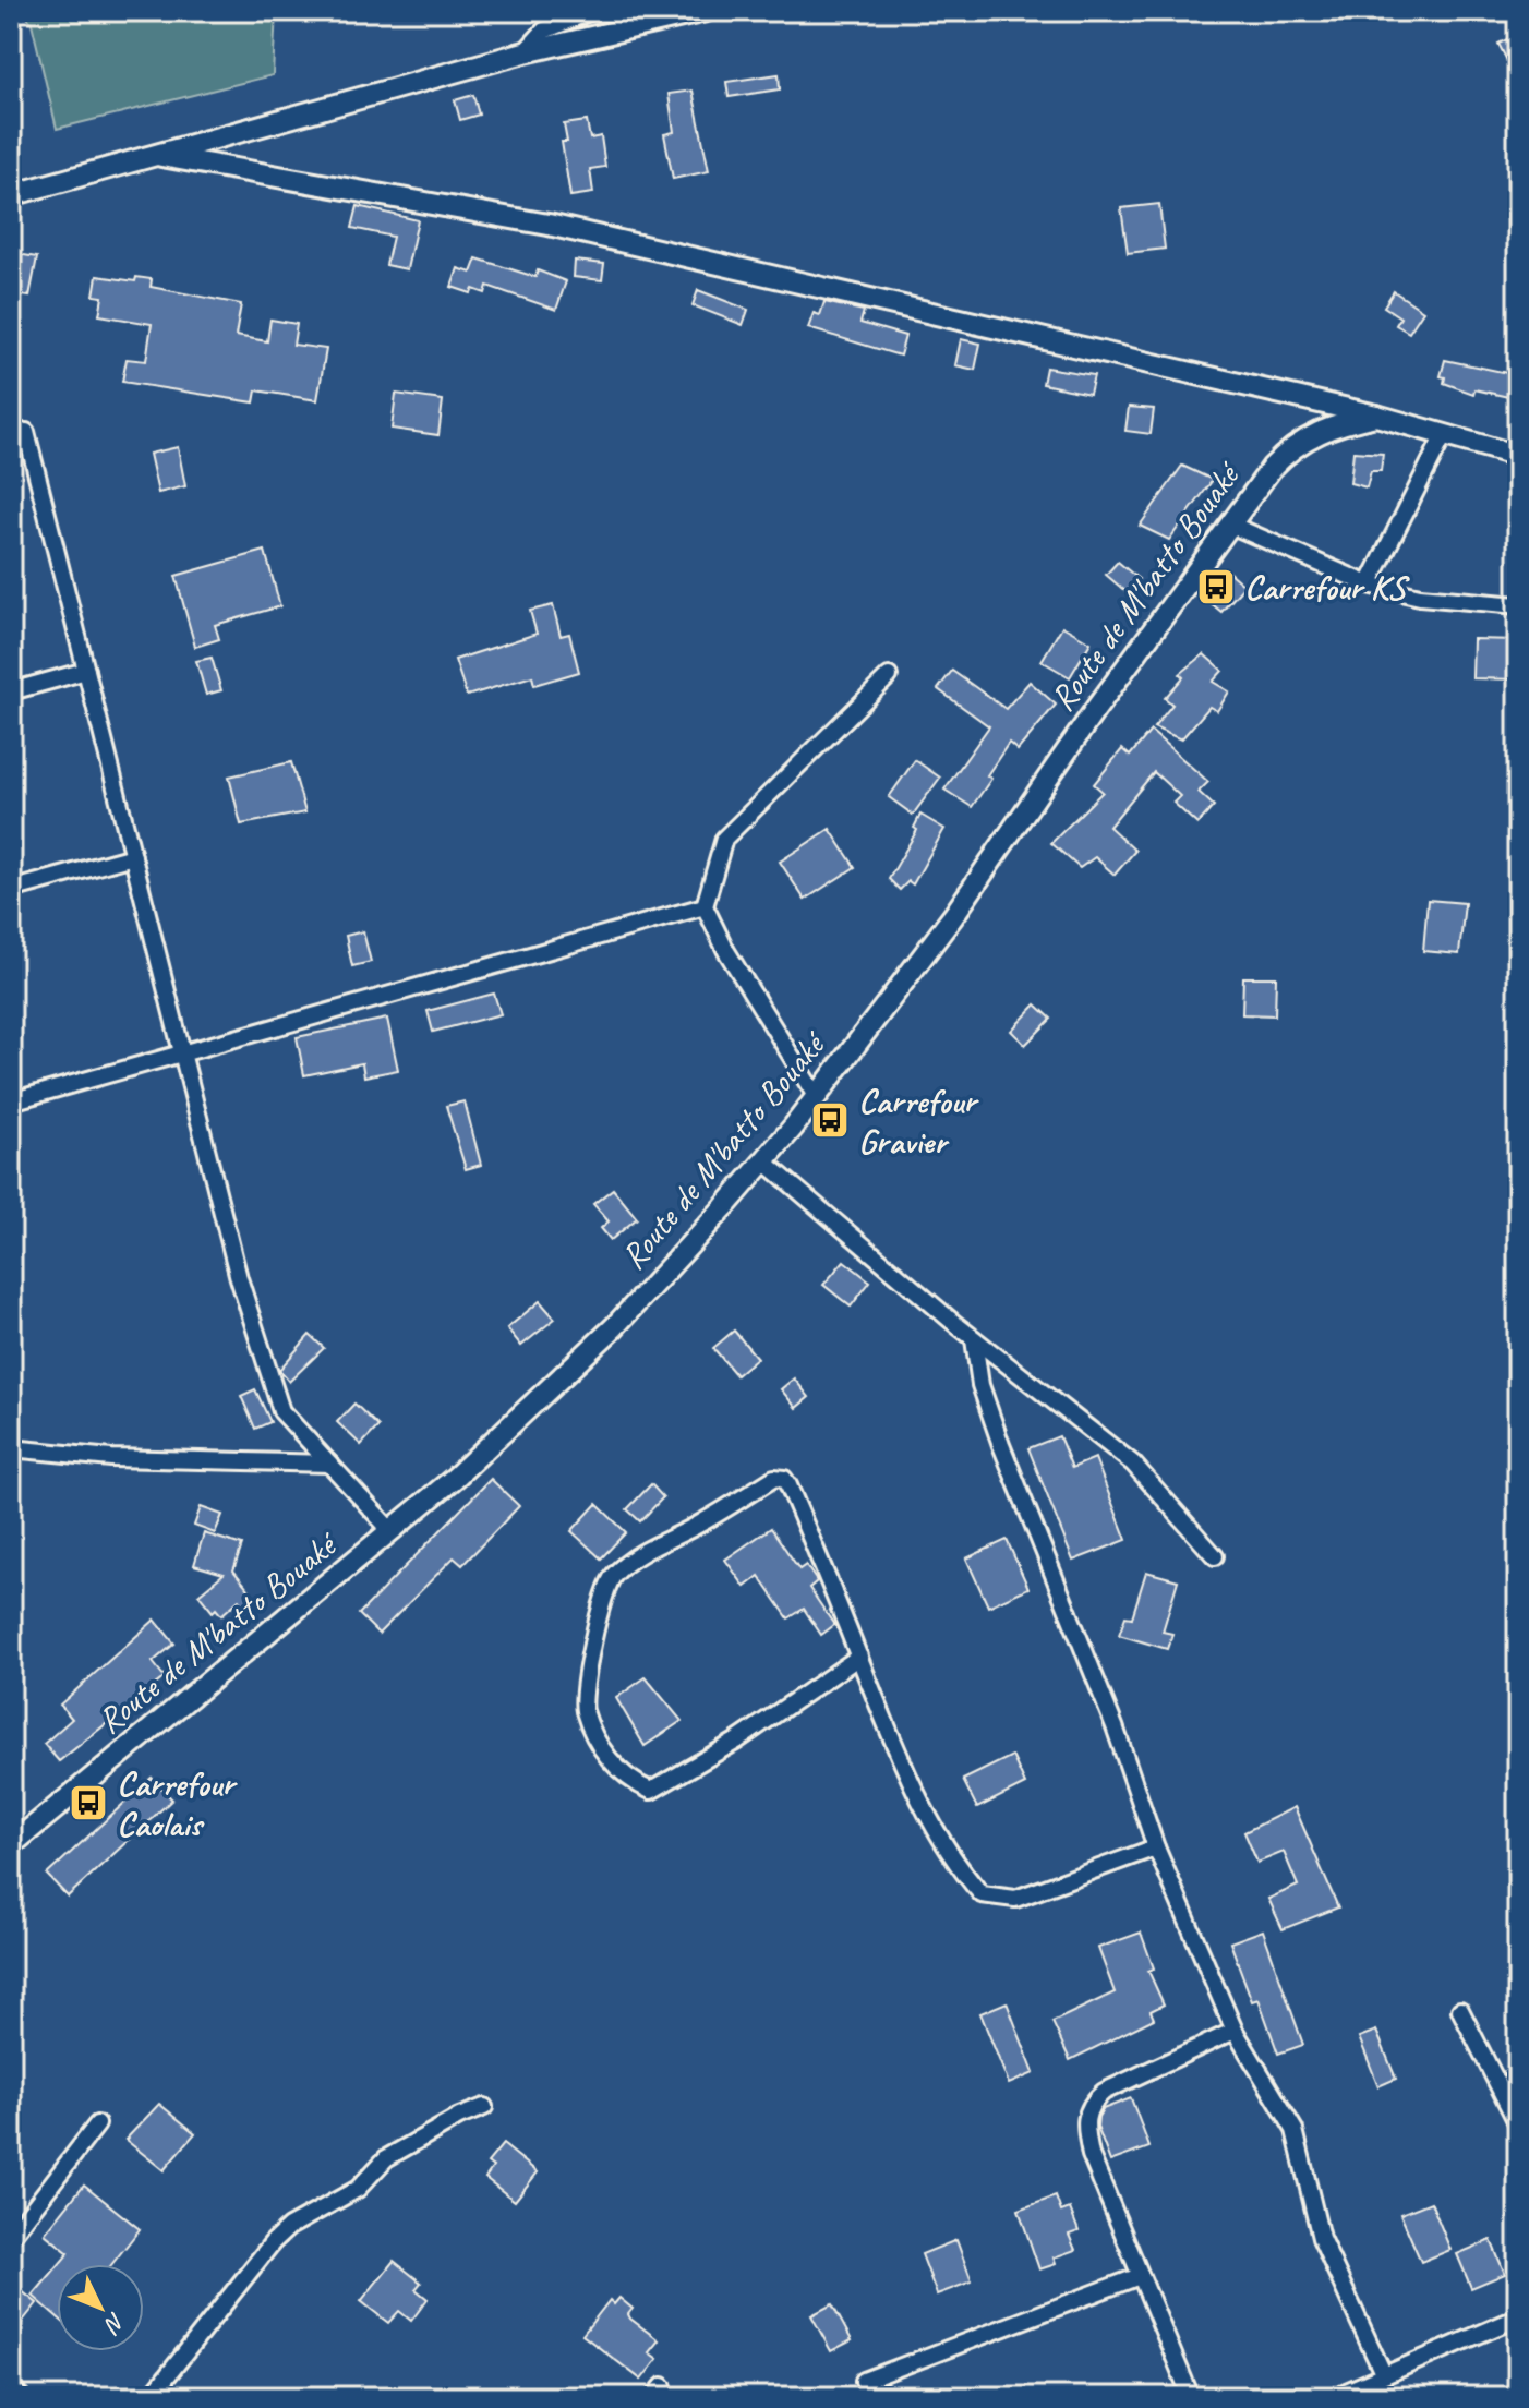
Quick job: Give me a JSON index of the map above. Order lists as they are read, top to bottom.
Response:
{
  "streets": {
    "street": ["Route de M'batto Bouaké"]
  },
  "places": {
    "bus stop": ["Carrefour KS", "Carrefour Gravier", "Carrefour Caolais"]
  },
  "north": "bottom right"
}
